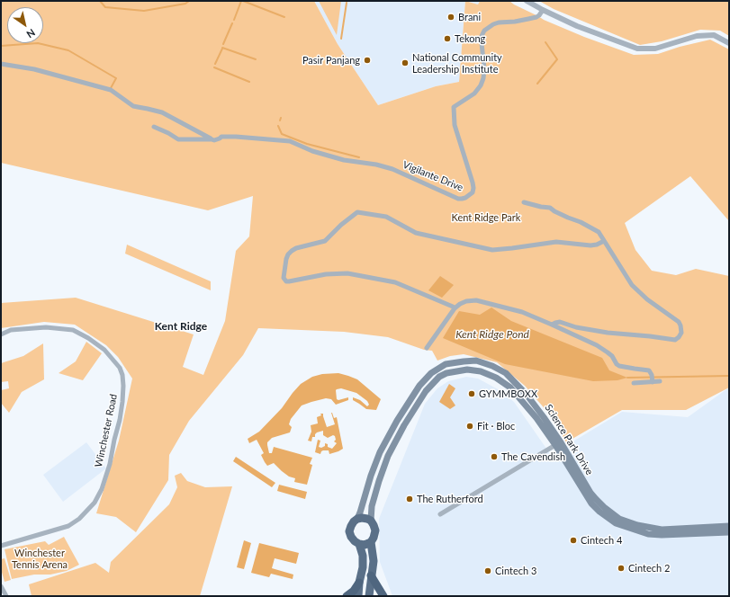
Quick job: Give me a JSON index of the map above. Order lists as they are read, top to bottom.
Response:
{
  "streets": {
    "main road": ["Science Park Drive"],
    "street": ["Vigilante Drive", "Winchester Road"]
  },
  "districts": ["Kent Ridge"],
  "water": ["Kent Ridge Pond"],
  "parks": ["Kent Ridge Park", "Winchester Tennis Arena"],
  "places": [
    "Brani",
    "Tekong",
    "Pasir Panjang",
    "National Community Leadership Institute",
    "GYMMBOXX",
    "Fit · Bloc",
    "The Cavendish",
    "The Rutherford",
    "Cintech 4",
    "Cintech 2",
    "Cintech 3"
  ],
  "north": "bottom right"
}
